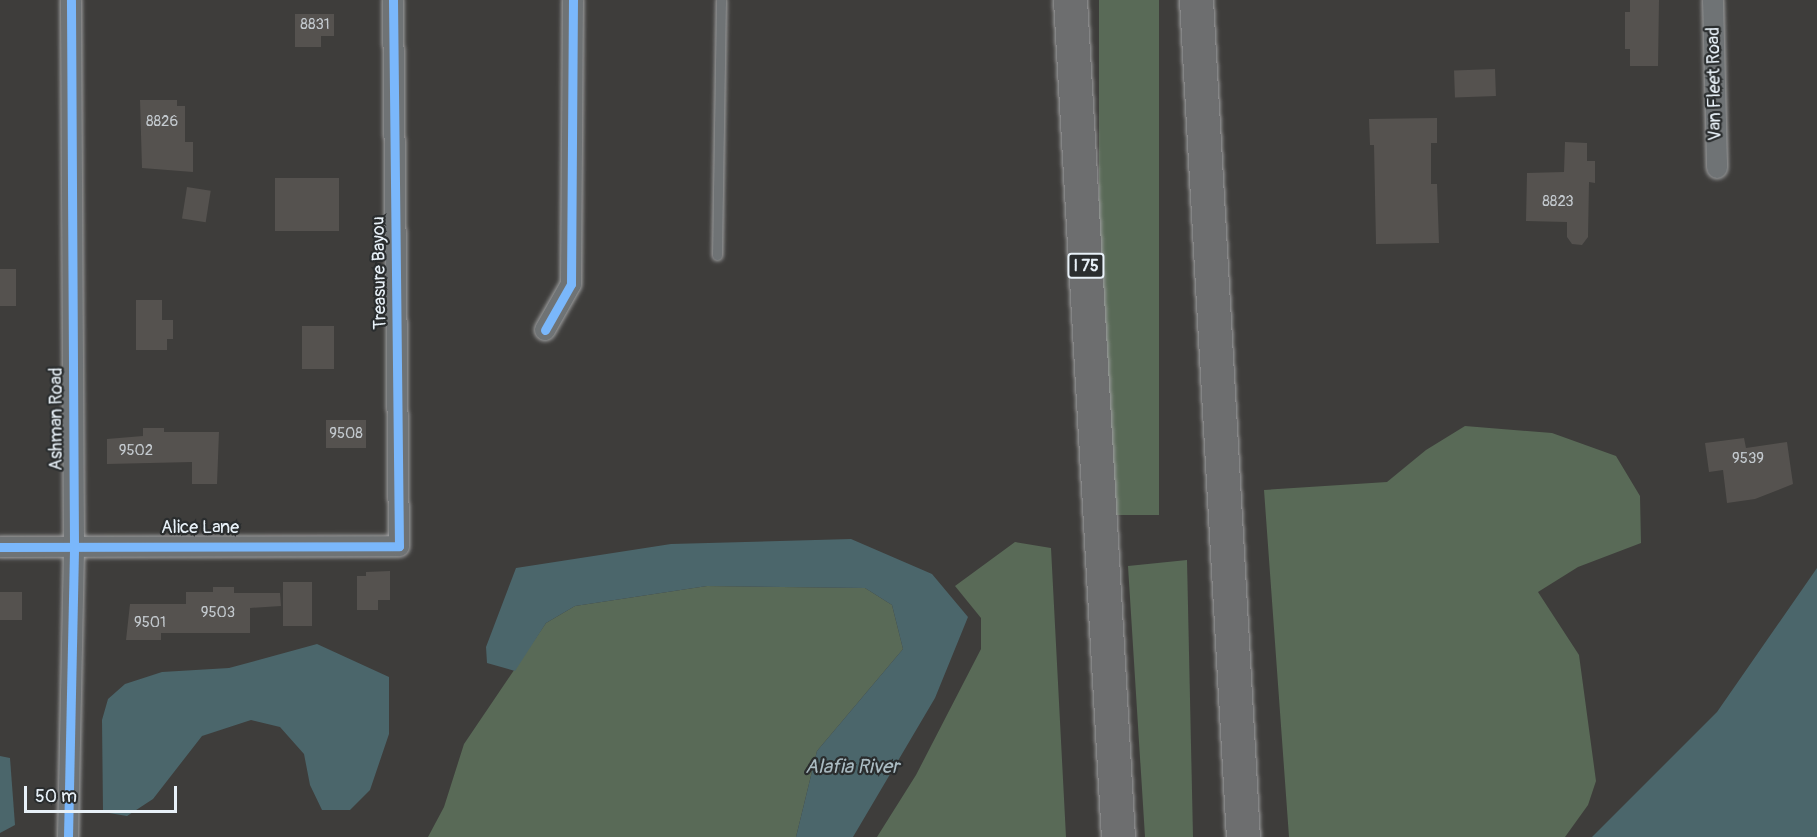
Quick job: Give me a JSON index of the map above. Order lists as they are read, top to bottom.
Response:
{
  "streets": {
    "highway": ["I 75"],
    "street": [
      "Van Fleet Road",
      "Treasure Bayou",
      "Ashman Road",
      "Alice Lane"
    ]
  },
  "crossings": [
    ["Treasure Bayou", "Alice Lane"],
    ["Ashman Road", "Alice Lane"]
  ],
  "water": ["Alafia River"],
  "house_numbers": [
    "8831",
    "8826",
    "8823",
    "9508",
    "9502",
    "9539",
    "9503",
    "9501"
  ],
  "scale_bar": "50 m"
}
